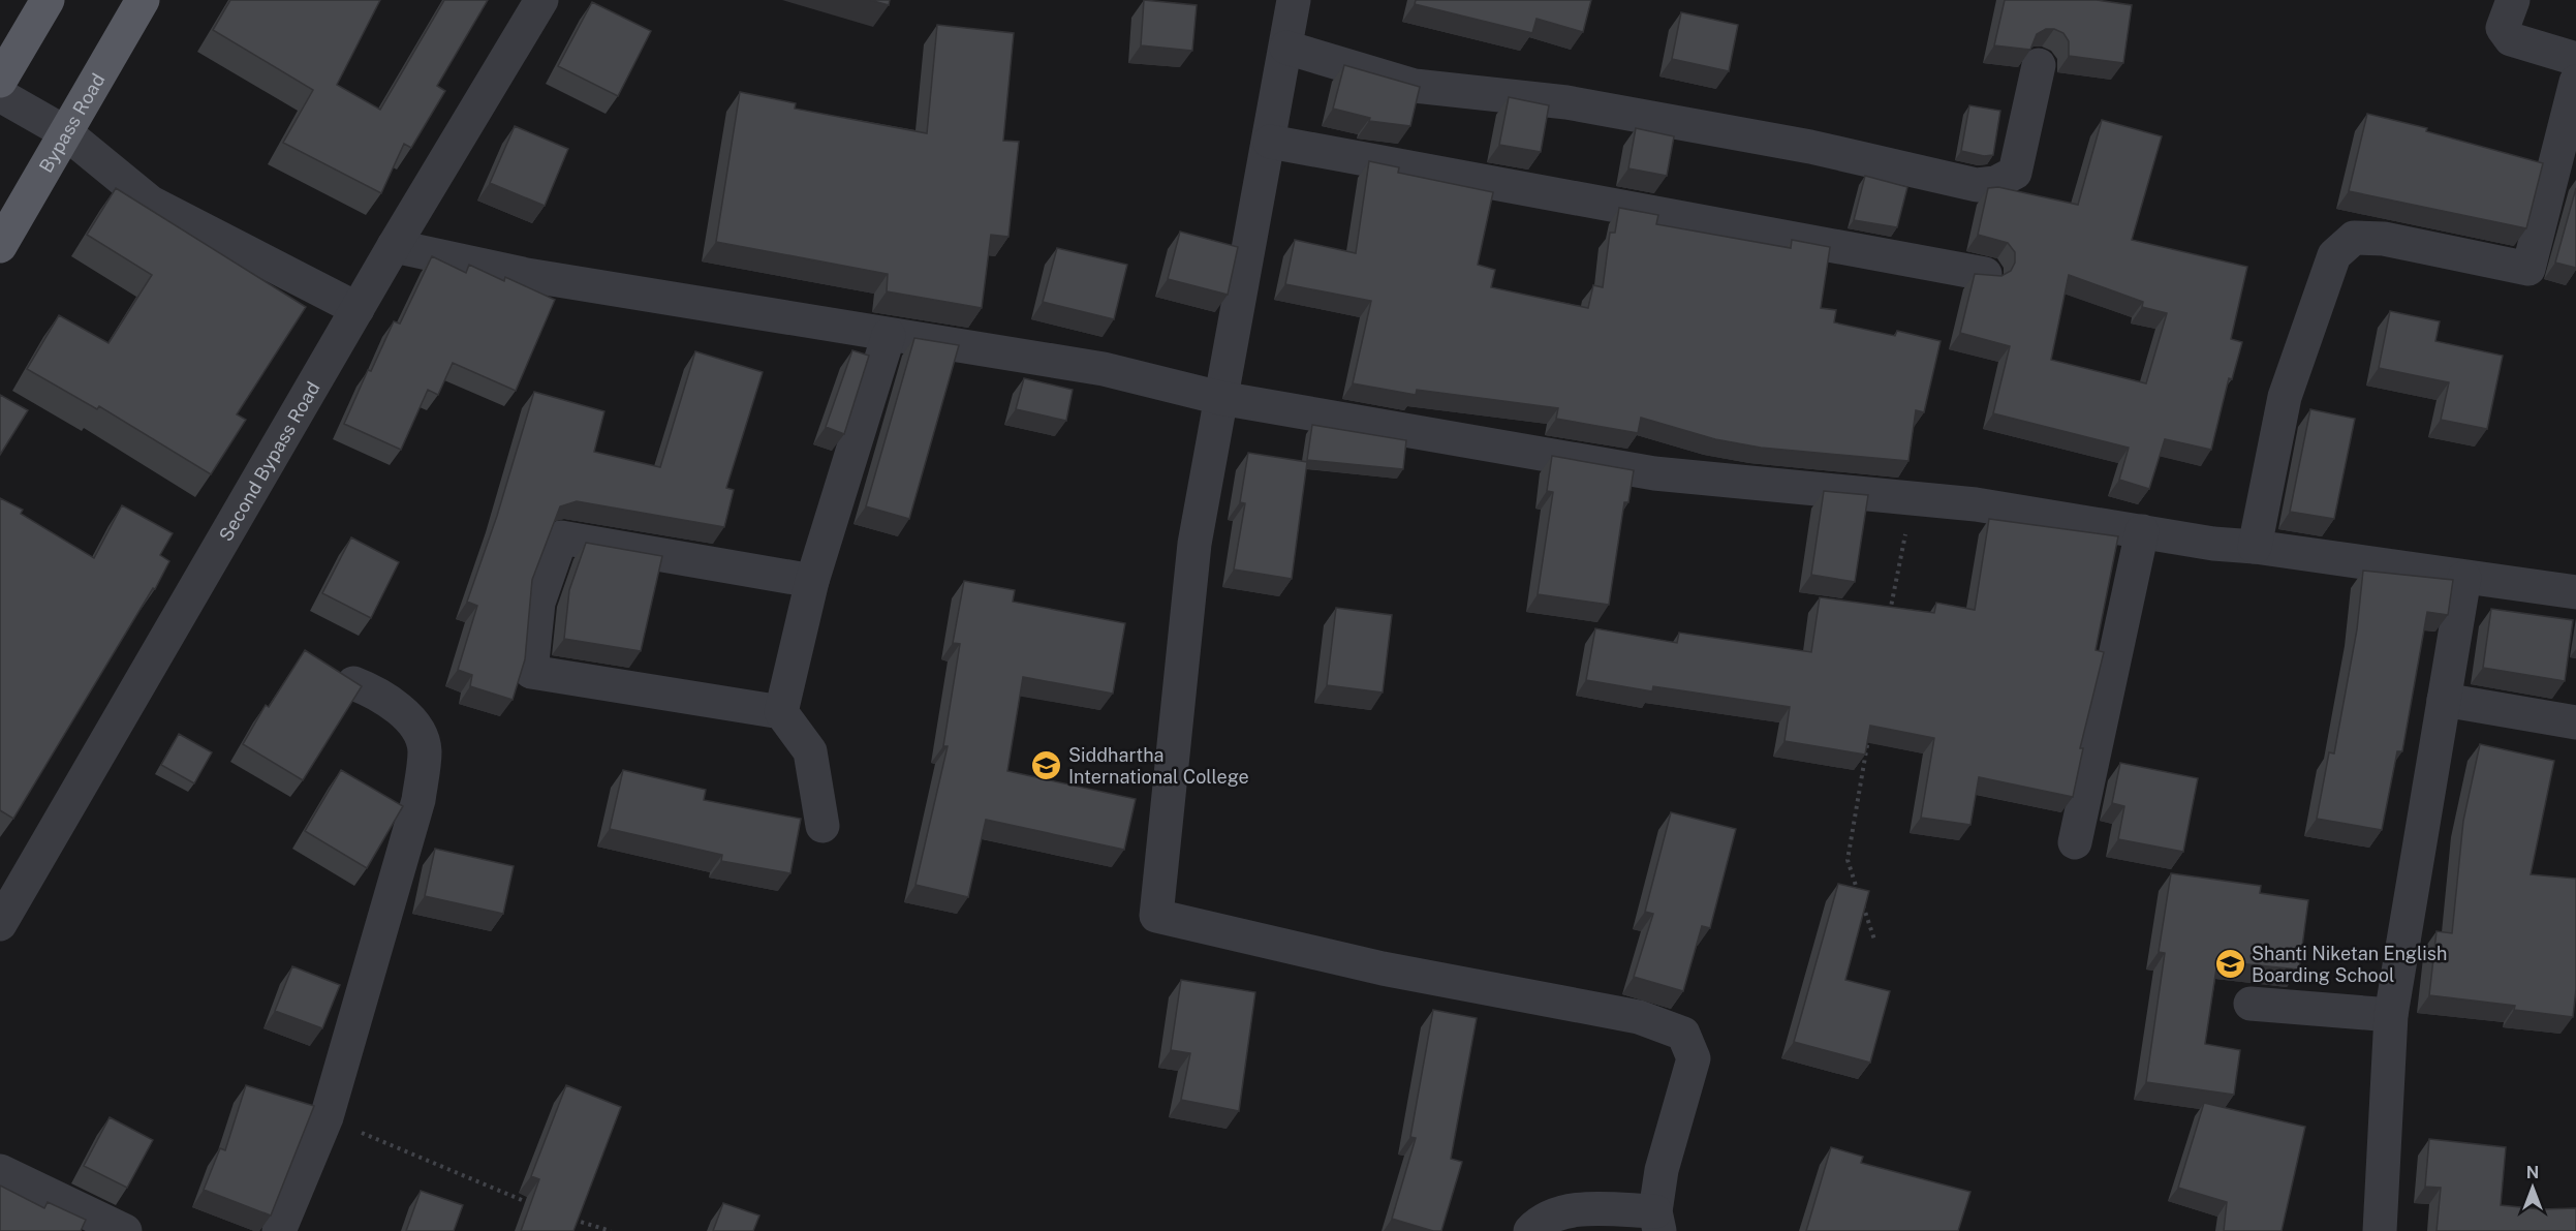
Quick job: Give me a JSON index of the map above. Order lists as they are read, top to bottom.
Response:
{
  "streets": {
    "main road": ["Bypass Road"],
    "street": ["Second Bypass Road"]
  },
  "places": {
    "school or university": ["Siddhartha International College", "Shanti Niketan English Boarding School"]
  },
  "north": "top"
}
